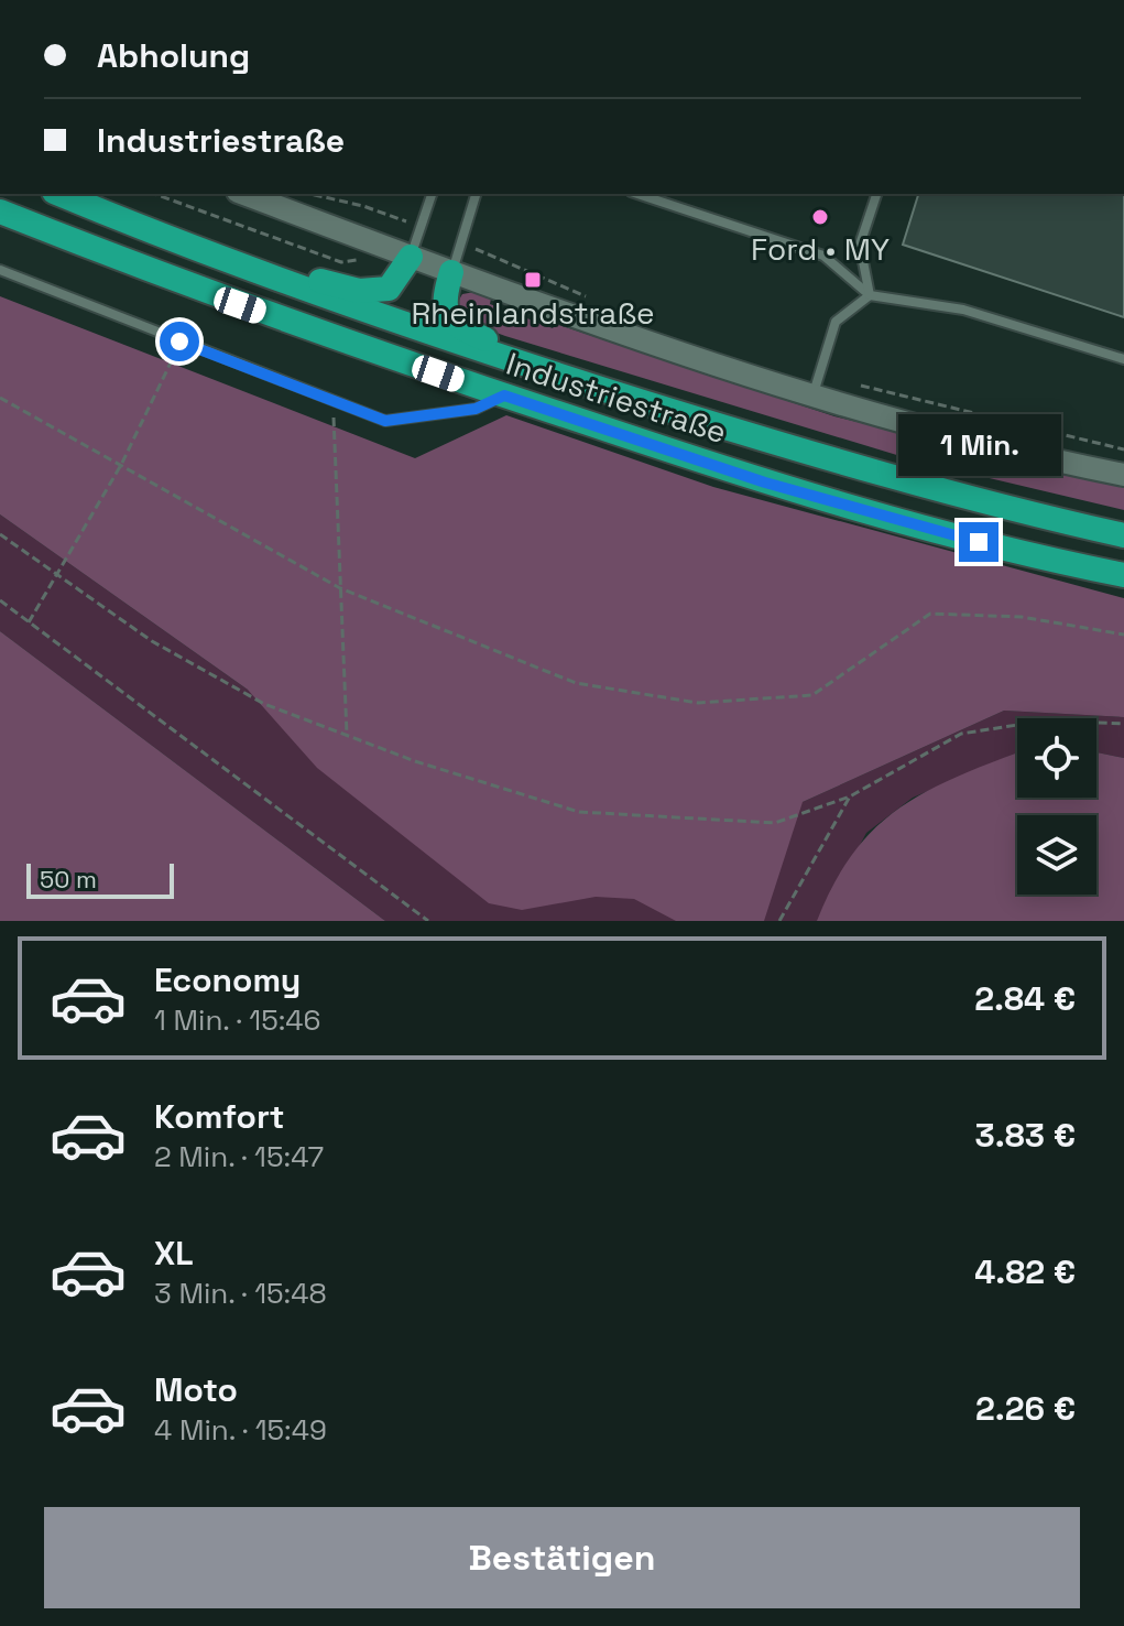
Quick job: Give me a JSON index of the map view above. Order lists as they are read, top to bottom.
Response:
{
  "streets": {
    "highway": ["Industriestraße"]
  },
  "places": {
    "other": ["Ford • MY"],
    "transit": ["Rheinlandstraße"]
  },
  "scale_bar": "50 m",
  "page": {
    "banner": ["Abholung", "Industriestraße"],
    "bubble": "1 Min.",
    "scale": "50 m",
    "list": [
      {
        "name": "Economy",
        "note": "1 Min. · 15:46",
        "value": "2.84 €"
      },
      {
        "name": "Komfort",
        "note": "2 Min. · 15:47",
        "value": "3.83 €"
      },
      {
        "name": "XL",
        "note": "3 Min. · 15:48",
        "value": "4.82 €"
      },
      {
        "name": "Moto",
        "note": "4 Min. · 15:49",
        "value": "2.26 €"
      }
    ],
    "buttons": "Bestätigen"
  }
}
